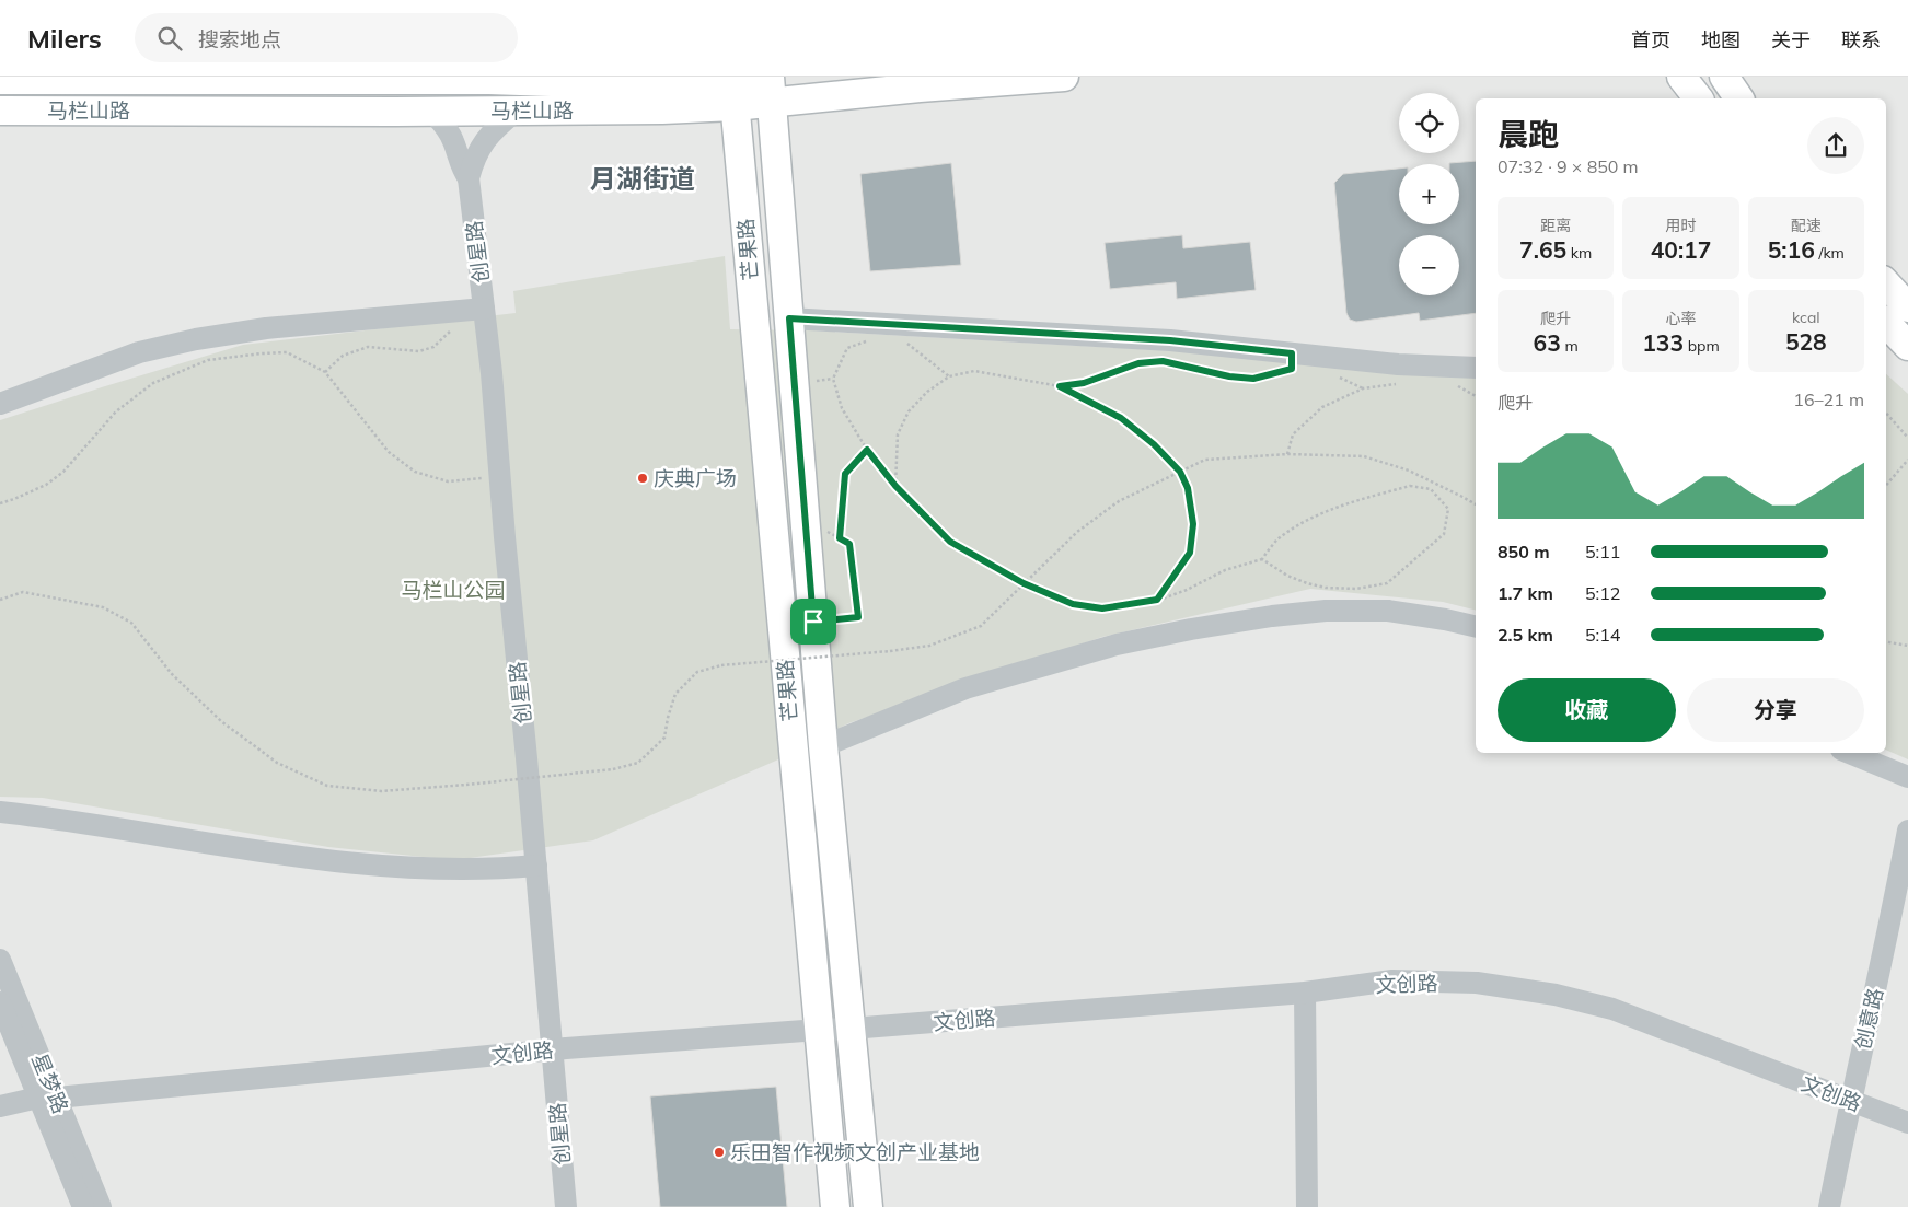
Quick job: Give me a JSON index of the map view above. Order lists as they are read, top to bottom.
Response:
{
  "streets": {
    "main road": ["马栏山路", "芒果路"],
    "street": [
      "创星路",
      "文创路",
      "创意路",
      "星梦路"
    ]
  },
  "crossings": [
    ["马栏山路", "芒果路"],
    ["芒果路", "文创路"],
    ["创星路", "文创路"],
    ["文创路", "创意路"],
    ["文创路", "星梦路"]
  ],
  "districts": ["月湖街道"],
  "parks": ["马栏山公园"],
  "places": ["庆典广场", "乐田智作视频文创产业基地"],
  "page": {
    "header": "Milers",
    "search": "搜索地点",
    "nav": [
      "首页",
      "地图",
      "关于",
      "联系"
    ],
    "map_buttons": ["+", "−"],
    "heading": ["晨跑", "07:32 · 9 × 850 m"],
    "stats": [
      ["距离", "7.65 km"],
      ["用时", "40:17"],
      ["配速", "5:16 /km"],
      ["爬升", "63 m"],
      ["心率", "133 bpm"],
      ["kcal", "528"]
    ],
    "chart": ["爬升", "16–21 m"],
    "list": [
      {
        "name": "850 m",
        "note": "5:11"
      },
      {
        "name": "1.7 km",
        "note": "5:12"
      },
      {
        "name": "2.5 km",
        "note": "5:14"
      }
    ],
    "buttons": ["收藏", "分享"]
  }
}
